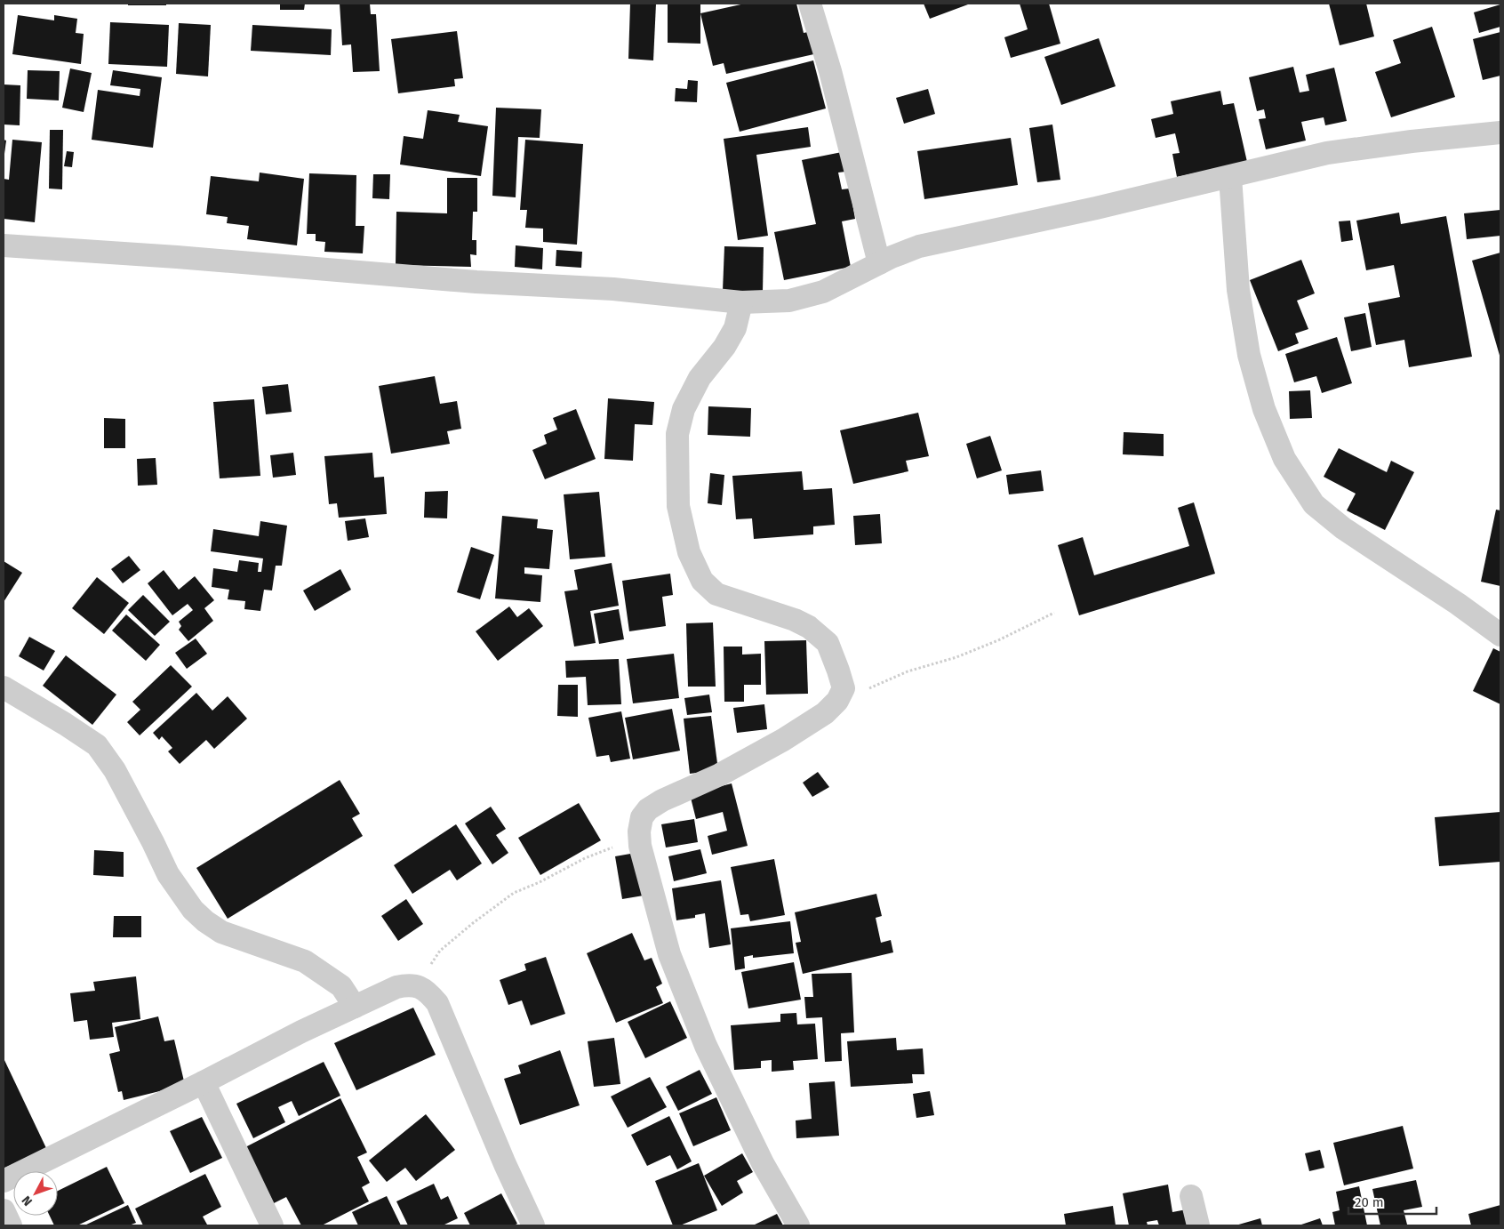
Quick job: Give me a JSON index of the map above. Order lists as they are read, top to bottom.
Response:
{
  "scale_bar": "20 m",
  "north": "bottom left"
}
